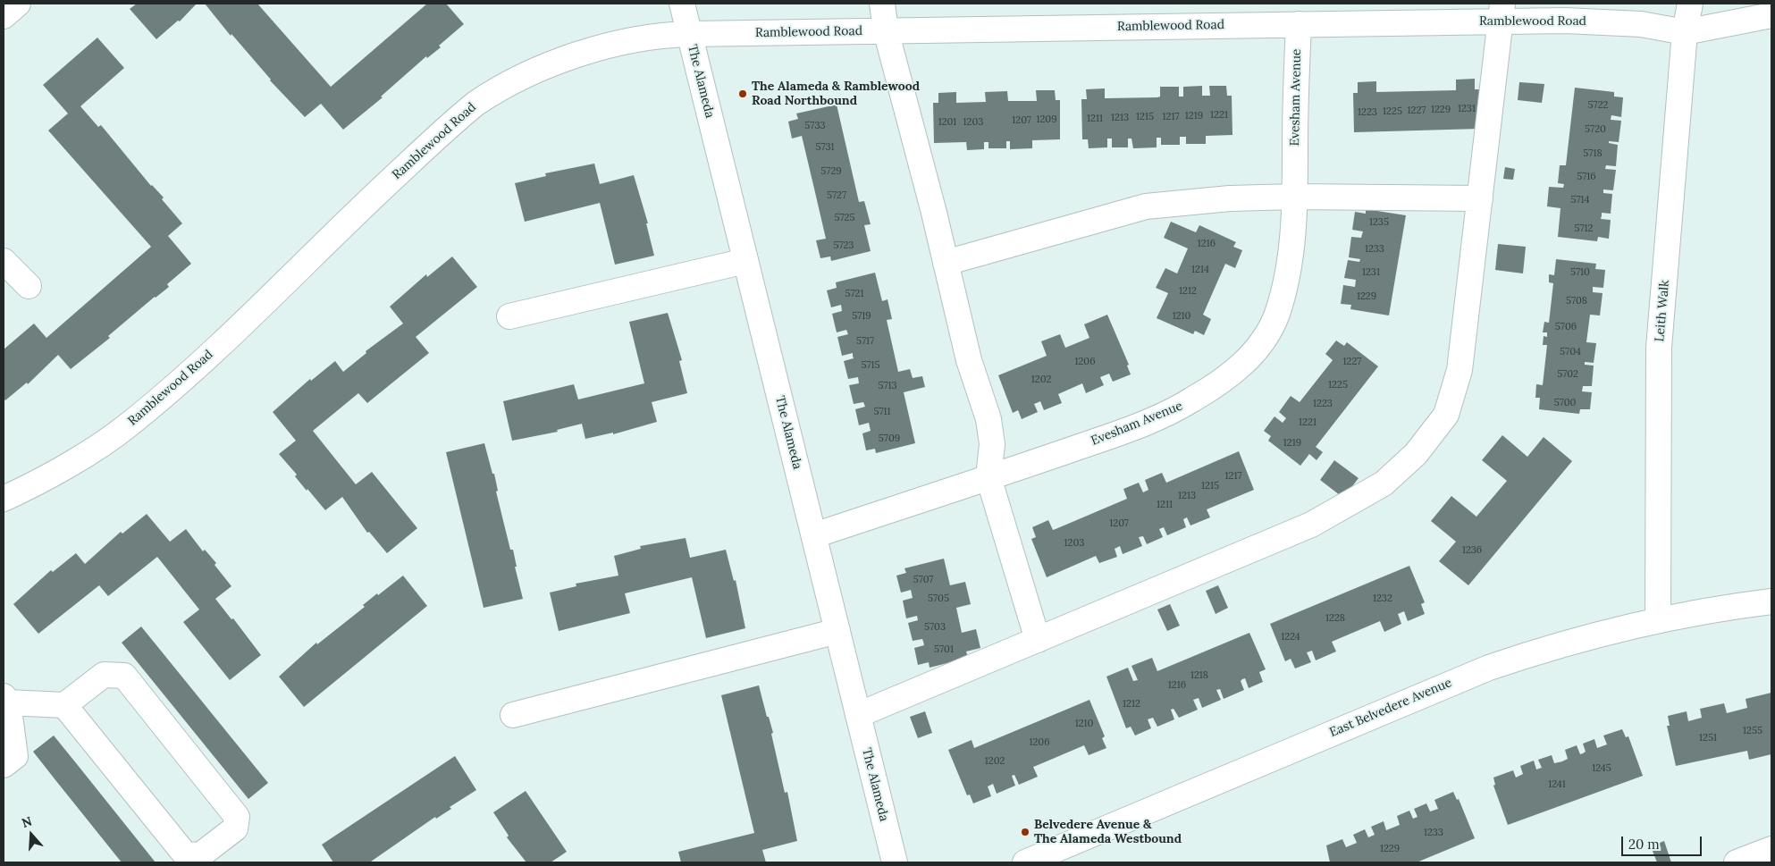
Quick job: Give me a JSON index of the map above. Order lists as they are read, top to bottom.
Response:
{
  "streets": {
    "street": [
      "Ramblewood Road",
      "The Alameda",
      "Evesham Avenue",
      "Leith Walk",
      "East Belvedere Avenue"
    ]
  },
  "crossings": [
    ["Ramblewood Road", "The Alameda"],
    ["Ramblewood Road", "Evesham Avenue"],
    ["Ramblewood Road", "Leith Walk"],
    ["The Alameda", "Evesham Avenue"],
    ["Leith Walk", "East Belvedere Avenue"]
  ],
  "places": ["The Alameda & Ramblewood Road Northbound", "Belvedere Avenue & The Alameda Westbound"],
  "house_numbers": [
    "5722",
    "1231",
    "1229",
    "1227",
    "1225",
    "1223",
    "1221",
    "1219",
    "1215",
    "1217",
    "1213",
    "1211",
    "1209",
    "1207",
    "1201",
    "1203",
    "5733",
    "5720",
    "5731",
    "5718",
    "5729",
    "5716",
    "5727",
    "5714",
    "5725",
    "1235",
    "5712",
    "1216",
    "5723",
    "1233",
    "1214",
    "1231",
    "5710",
    "1212",
    "5721",
    "1229",
    "5708",
    "5719",
    "1210",
    "5706",
    "5717",
    "5704",
    "1206",
    "1227",
    "5715",
    "5702",
    "1202",
    "1225",
    "5713",
    "5700",
    "1223",
    "5711",
    "1221",
    "5709",
    "1219",
    "1217",
    "1215",
    "1213",
    "1211",
    "1207",
    "1203",
    "1236",
    "5707",
    "5705",
    "1232",
    "1228",
    "5703",
    "1224",
    "5701",
    "1218",
    "1216",
    "1212",
    "1210",
    "1255",
    "1251",
    "1206",
    "1202",
    "1245",
    "1241",
    "1233",
    "1229"
  ],
  "scale_bar": "20 m",
  "north": "top"
}
